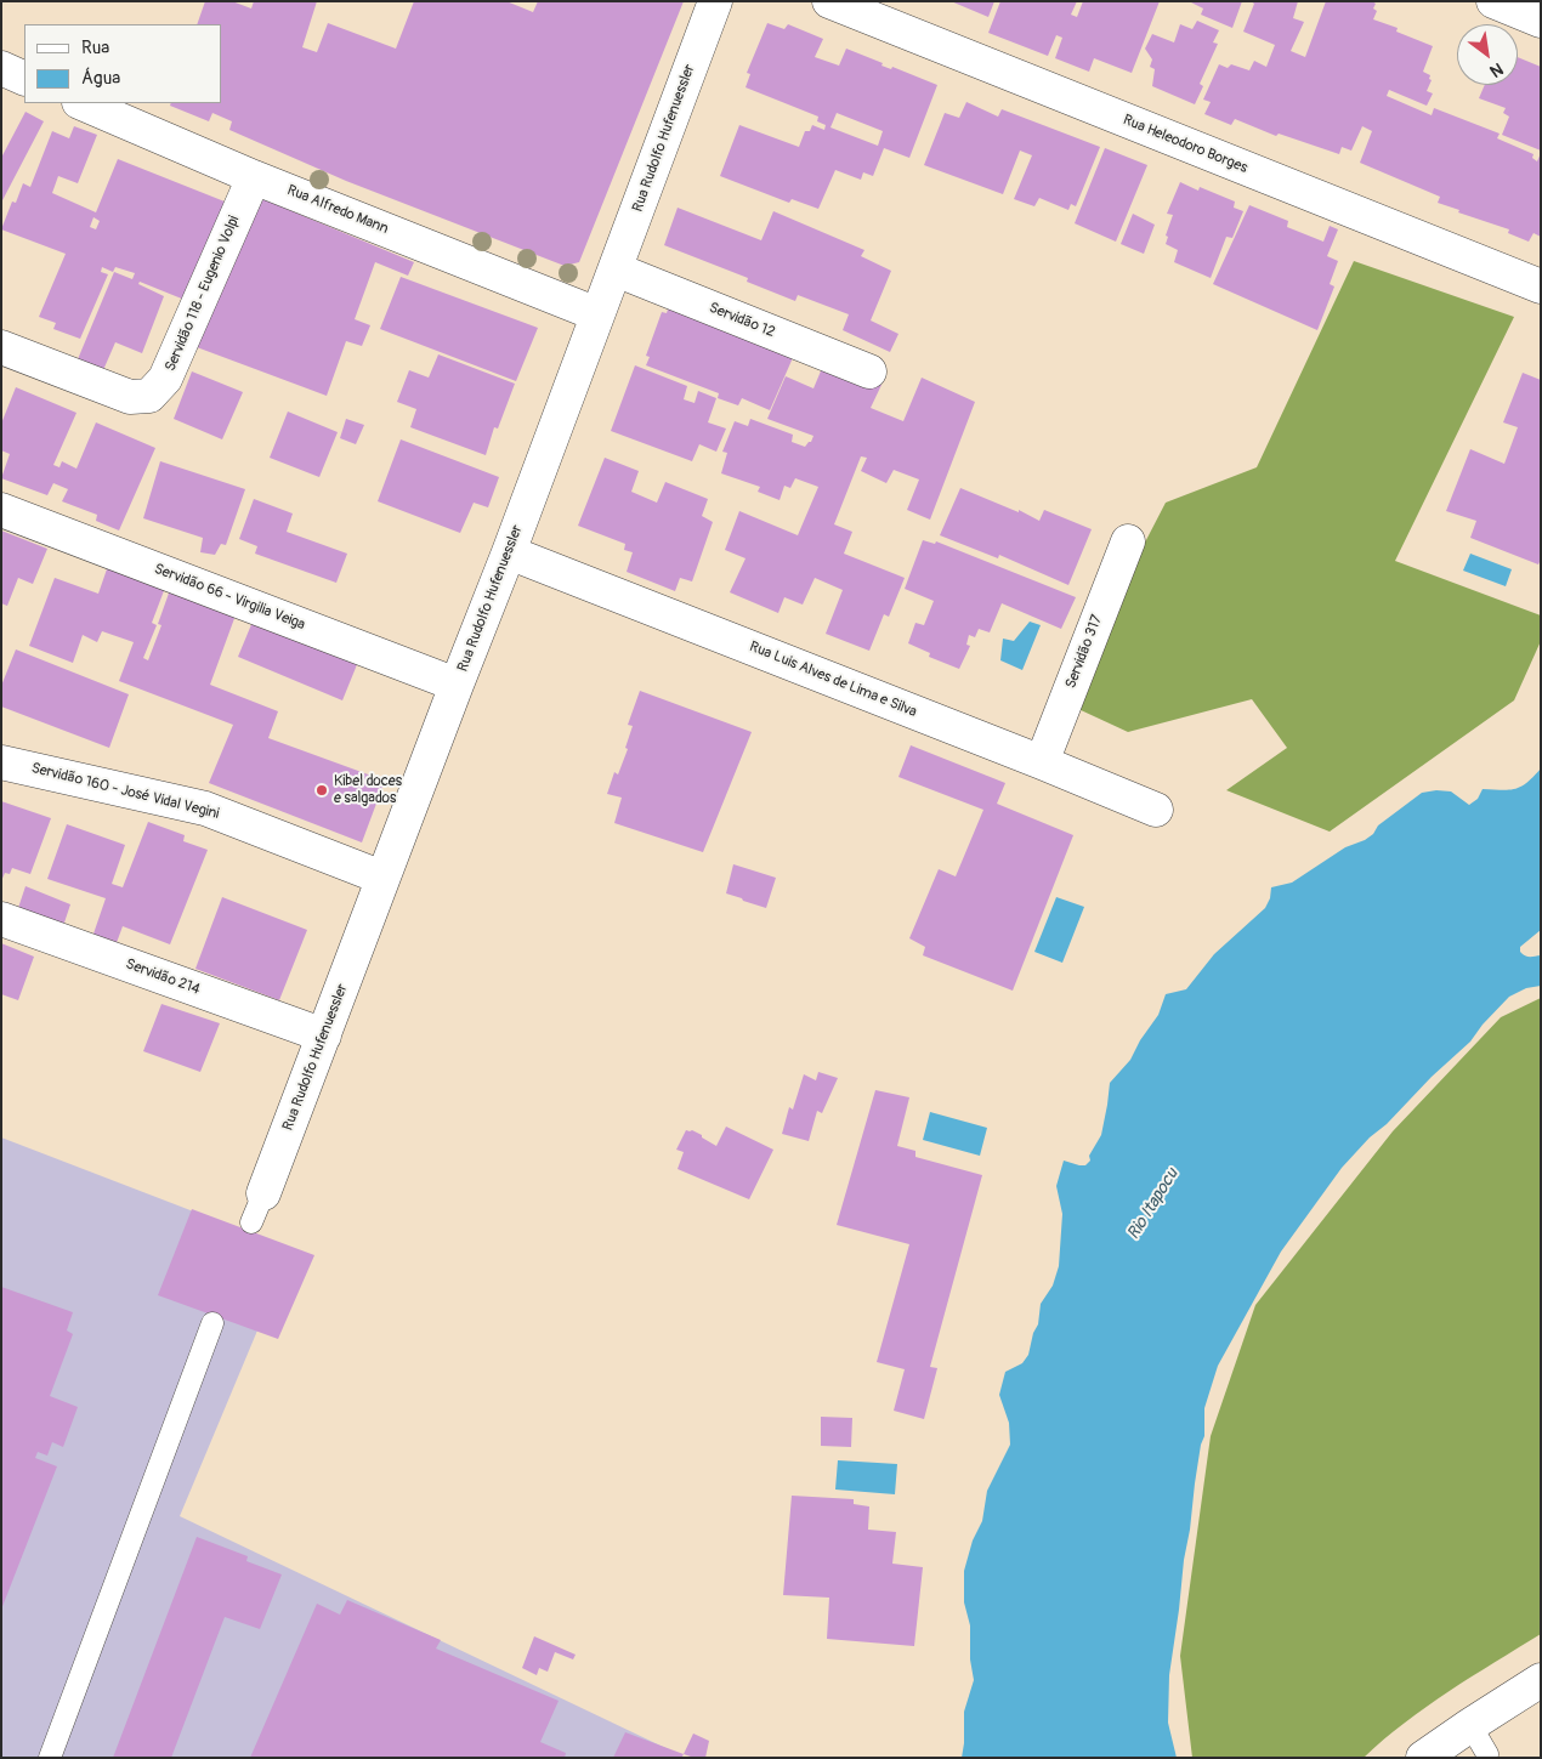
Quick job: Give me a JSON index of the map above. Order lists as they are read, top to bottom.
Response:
{
  "streets": {
    "street": [
      "Rua Rudolfo Hufenuessler",
      "Rua Heleodoro Borges",
      "Rua Alfredo Mann",
      "Servidão 118 - Eugenio Volpi",
      "Servidão 12",
      "Servidão 66 - Virgilia Veiga",
      "Servidão 317",
      "Rua Luis Alves de Lima e Silva",
      "Servidão 160 - José Vidal Vegini",
      "Servidão 214"
    ]
  },
  "crossings": [
    ["Rua Rudolfo Hufenuessler", "Rua Alfredo Mann"],
    ["Rua Rudolfo Hufenuessler", "Servidão 12"],
    ["Rua Rudolfo Hufenuessler", "Servidão 66 - Virgilia Veiga"],
    ["Rua Rudolfo Hufenuessler", "Rua Luis Alves de Lima e Silva"],
    ["Rua Rudolfo Hufenuessler", "Servidão 160 - José Vidal Vegini"],
    ["Rua Rudolfo Hufenuessler", "Servidão 214"],
    ["Rua Alfredo Mann", "Servidão 118 - Eugenio Volpi"],
    ["Servidão 317", "Rua Luis Alves de Lima e Silva"]
  ],
  "water": ["Rio Itapocu"],
  "places": ["Kibel doces e salgados"],
  "legend": ["Rua", "Água"],
  "north": "bottom right"
}
